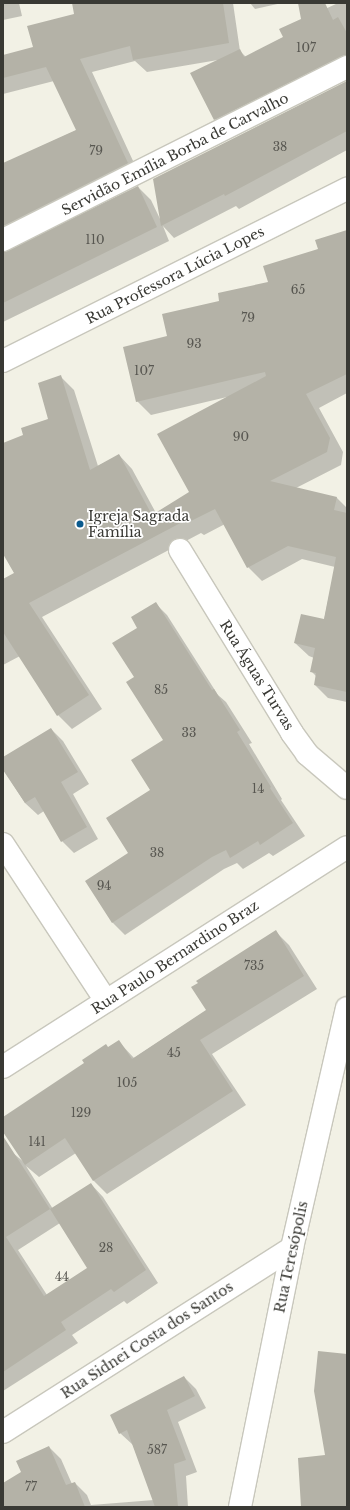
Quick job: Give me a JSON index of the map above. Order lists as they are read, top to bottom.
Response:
{
  "streets": {
    "street": [
      "Servidão Emília Borba de Carvalho",
      "Rua Professora Lúcia Lopes",
      "Rua Águas Turvas",
      "Rua Paulo Bernardino Braz",
      "Rua Teresópolis",
      "Rua Sidnei Costa dos Santos"
    ]
  },
  "crossings": [
    ["Rua Teresópolis", "Rua Sidnei Costa dos Santos"]
  ],
  "places": ["Igreja Sagrada Família"],
  "house_numbers": [
    "107",
    "38",
    "79",
    "110",
    "65",
    "79",
    "93",
    "107",
    "90",
    "85",
    "33",
    "14",
    "38",
    "94",
    "735",
    "45",
    "105",
    "129",
    "141",
    "28",
    "44",
    "587",
    "77"
  ]
}
